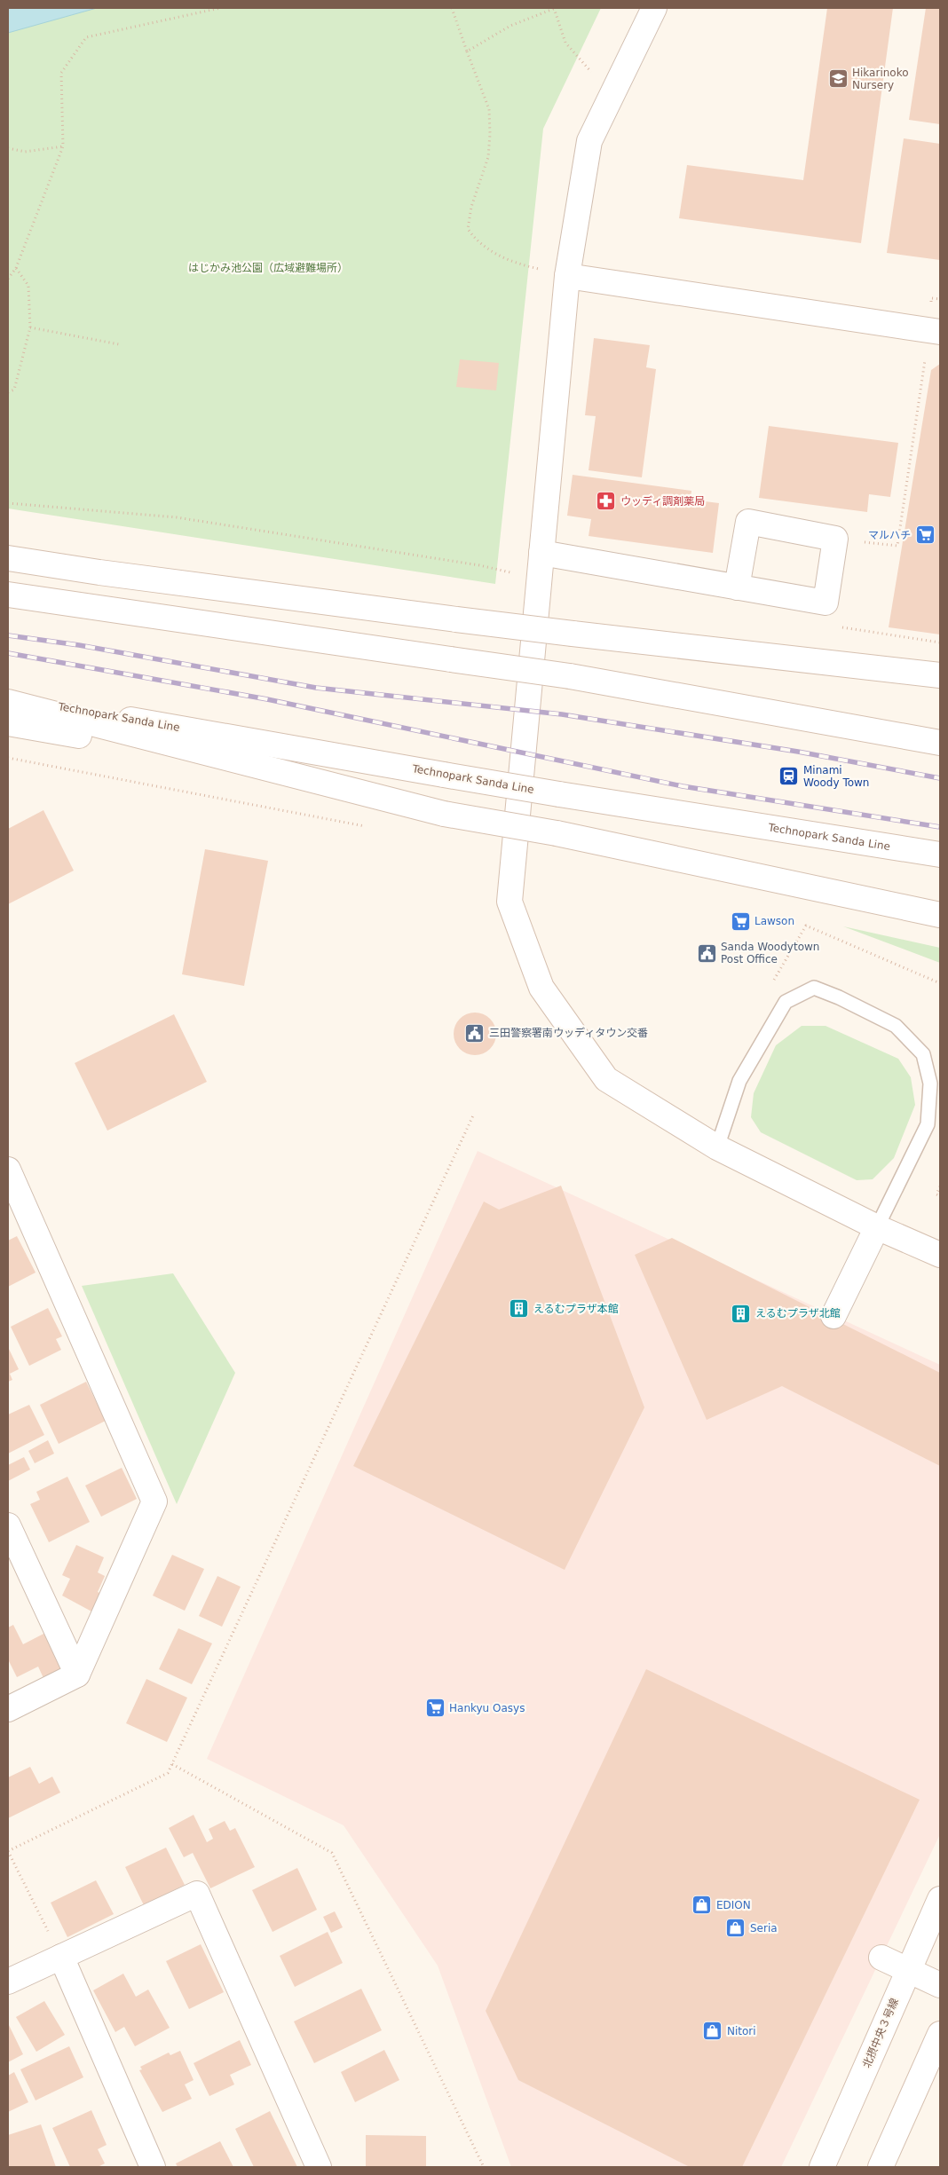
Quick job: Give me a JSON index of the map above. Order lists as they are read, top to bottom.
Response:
{
  "streets": {
    "street": ["Technopark Sanda Line", "北摂中央３号線"]
  },
  "parks": ["はじかみ池公園（広域避難場所）"],
  "places": {
    "school or university": ["Hikarinoko Nursery"],
    "pharmacy": ["ウッディ調剤薬局"],
    "supermarket": ["マルハチ", "Lawson", "Hankyu Oasys"],
    "station": ["Minami Woody Town"],
    "public building": ["Sanda Woodytown Post Office", "三田警察署南ウッディタウン交番"],
    "building": ["えるむプラザ本館", "えるむプラザ北館"],
    "shop": ["EDION", "Seria", "Nitori"]
  }
}
